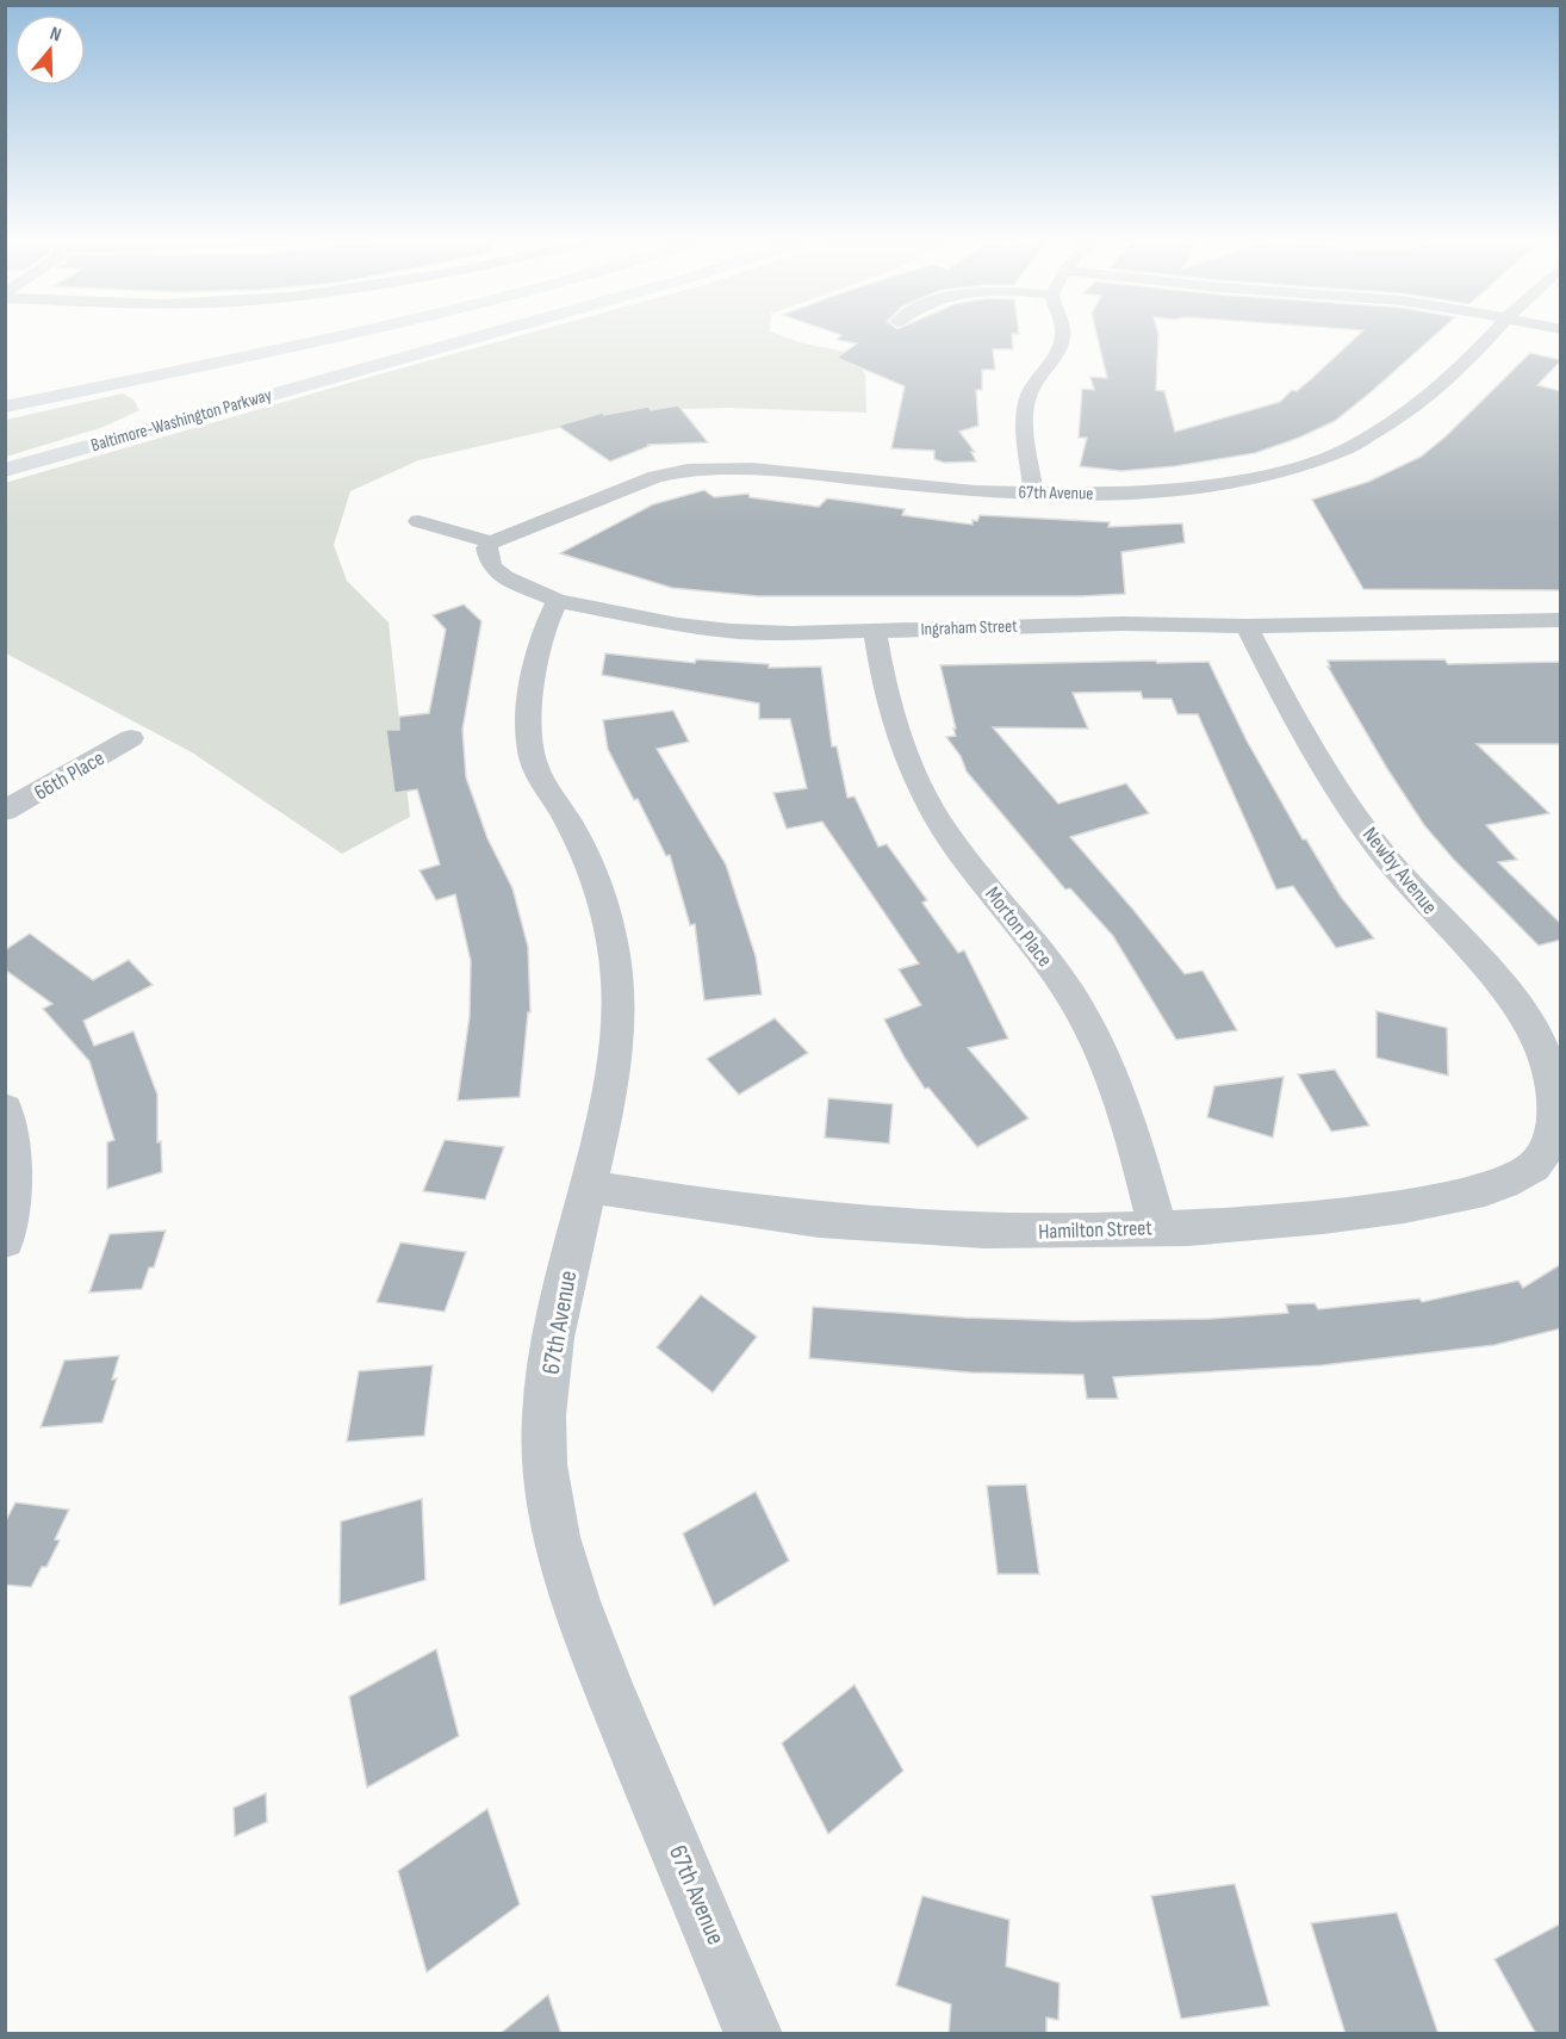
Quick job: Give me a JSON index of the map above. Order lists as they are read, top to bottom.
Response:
{
  "streets": {
    "highway": ["Baltimore-Washington Parkway"],
    "street": [
      "67th Avenue",
      "Ingraham Street",
      "66th Place",
      "Newby Avenue",
      "Morton Place",
      "Hamilton Street"
    ]
  },
  "crossings": [
    ["67th Avenue", "Ingraham Street"],
    ["67th Avenue", "Hamilton Street"],
    ["Ingraham Street", "Newby Avenue"],
    ["Ingraham Street", "Morton Place"],
    ["Newby Avenue", "Hamilton Street"],
    ["Morton Place", "Hamilton Street"]
  ],
  "north": "top"
}
